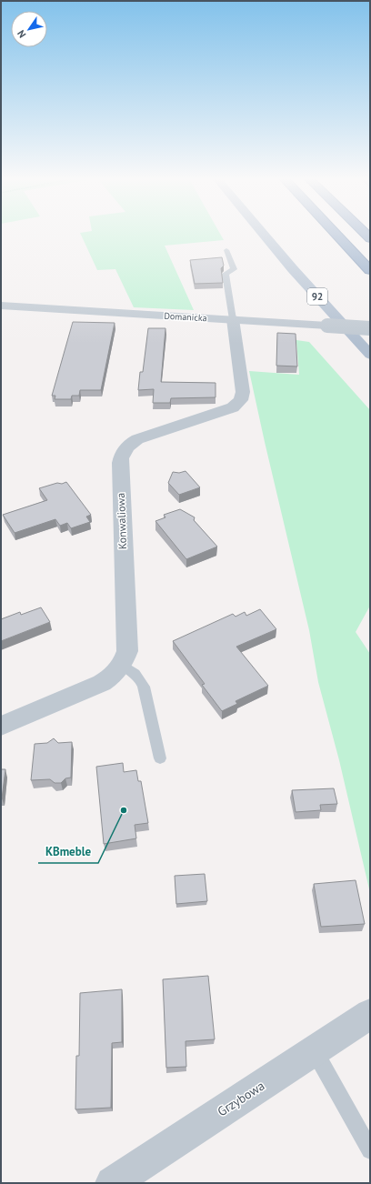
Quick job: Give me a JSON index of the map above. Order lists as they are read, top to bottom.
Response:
{
  "streets": {
    "main road": ["92"],
    "street": ["Domanicka", "Konwaliowa", "Grzybowa"]
  },
  "crossings": [
    ["Domanicka", "Konwaliowa"]
  ],
  "places": ["KBmeble"],
  "north": "bottom left"
}
